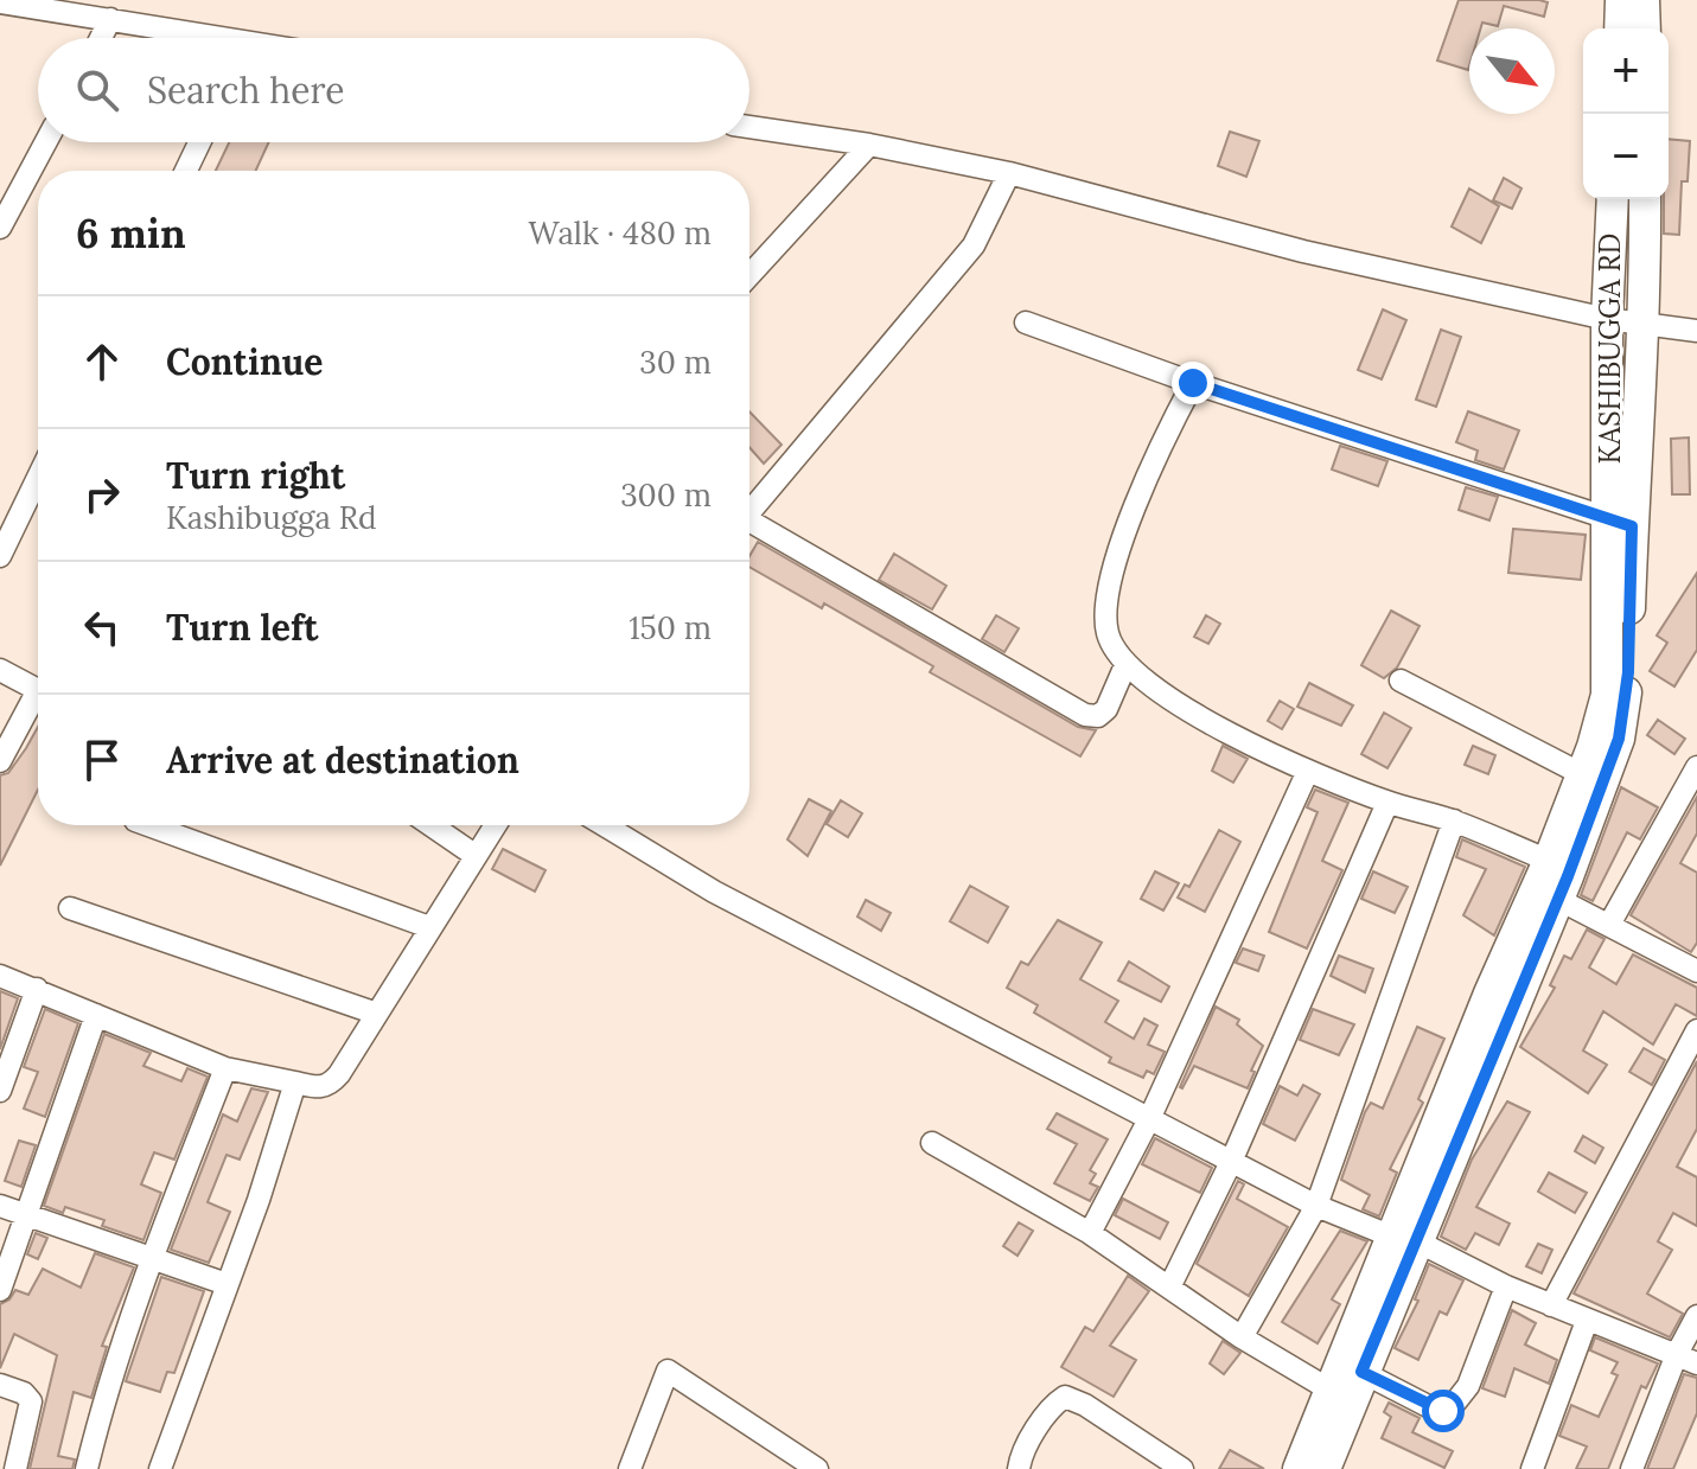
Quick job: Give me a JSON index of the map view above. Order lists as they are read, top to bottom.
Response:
{
  "streets": {
    "main road": ["KASHIBUGGA RD"]
  },
  "north": "bottom right",
  "page": {
    "map_buttons": ["+", "−"],
    "search": "Search here",
    "heading": ["6 min", "Walk · 480 m"],
    "list": [
      ["Continue", "30 m"],
      ["Turn right", "Kashibugga Rd", "300 m"],
      ["Turn left", "150 m"],
      "Arrive at destination"
    ]
  }
}
